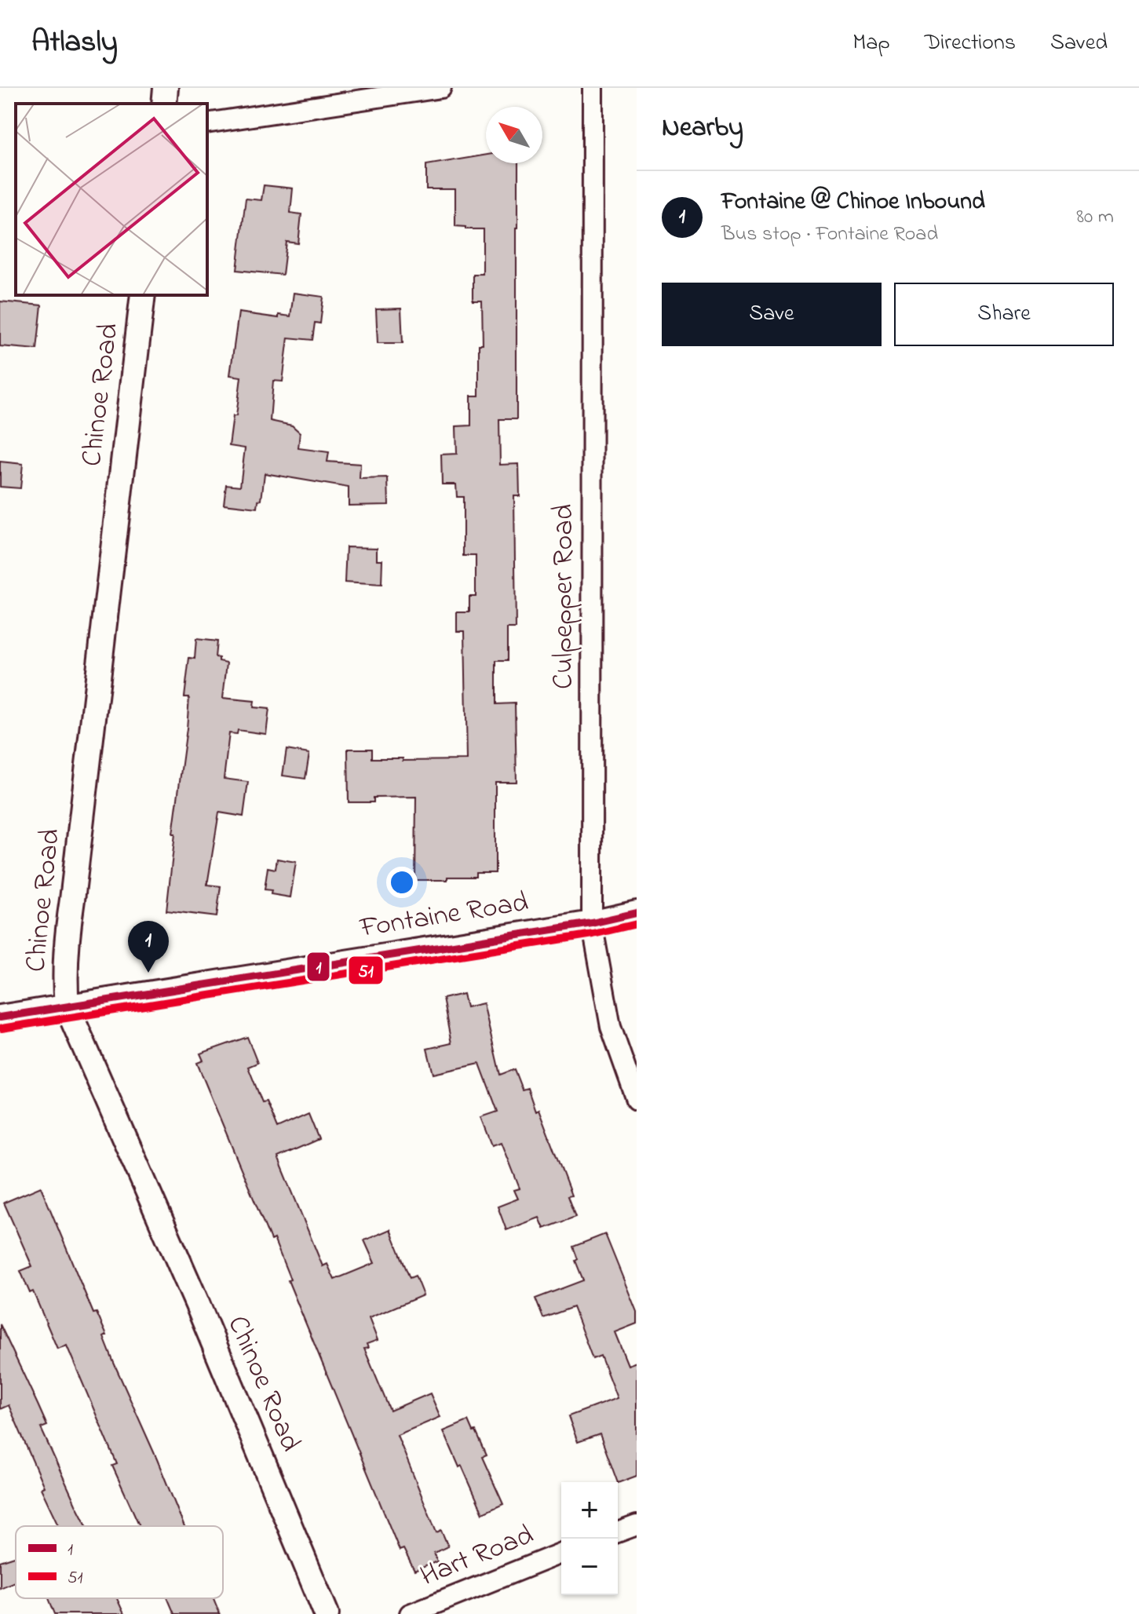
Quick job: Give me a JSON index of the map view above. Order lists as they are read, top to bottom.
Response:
{
  "streets": {
    "street": [
      "Chinoe Road",
      "Culpepper Road",
      "Fontaine Road",
      "Hart Road"
    ]
  },
  "crossings": [
    ["Chinoe Road", "Fontaine Road"],
    ["Culpepper Road", "Fontaine Road"]
  ],
  "lines": ["transit line 1", "transit line 51"],
  "legend": ["1", "51"],
  "north": "top left",
  "page": {
    "header": "Atlasly",
    "nav": ["Map", "Directions", "Saved"],
    "heading": "Nearby",
    "list": [
      {
        "mark": "1",
        "name": "Fontaine @ Chinoe Inbound",
        "note": "Bus stop · Fontaine Road",
        "value": "80 m"
      }
    ],
    "buttons": ["Save", "Share"],
    "pins": "1",
    "map_buttons": ["+", "−"]
  }
}
